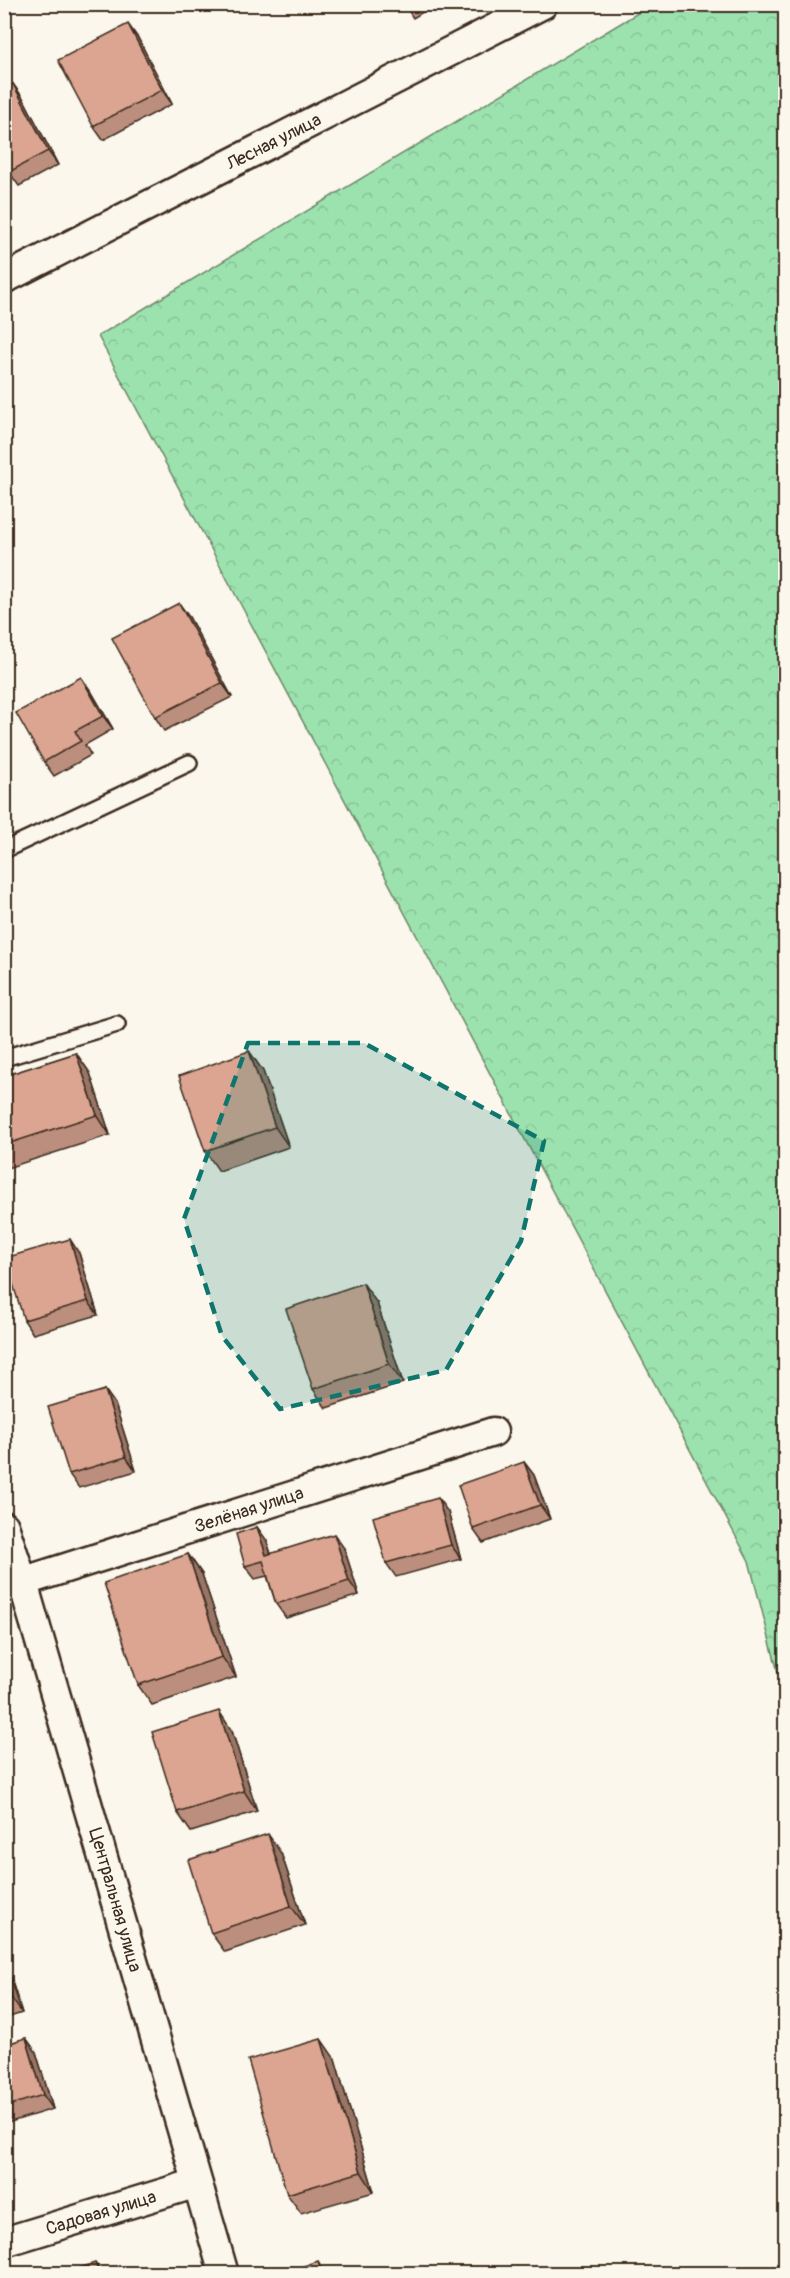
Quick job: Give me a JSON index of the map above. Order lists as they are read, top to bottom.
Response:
{
  "streets": {
    "street": [
      "Лесная улица",
      "Зелёная улица",
      "Центральная улица",
      "Садовая улица"
    ]
  },
  "crossings": [
    ["Зелёная улица", "Центральная улица"],
    ["Центральная улица", "Садовая улица"]
  ]
}
